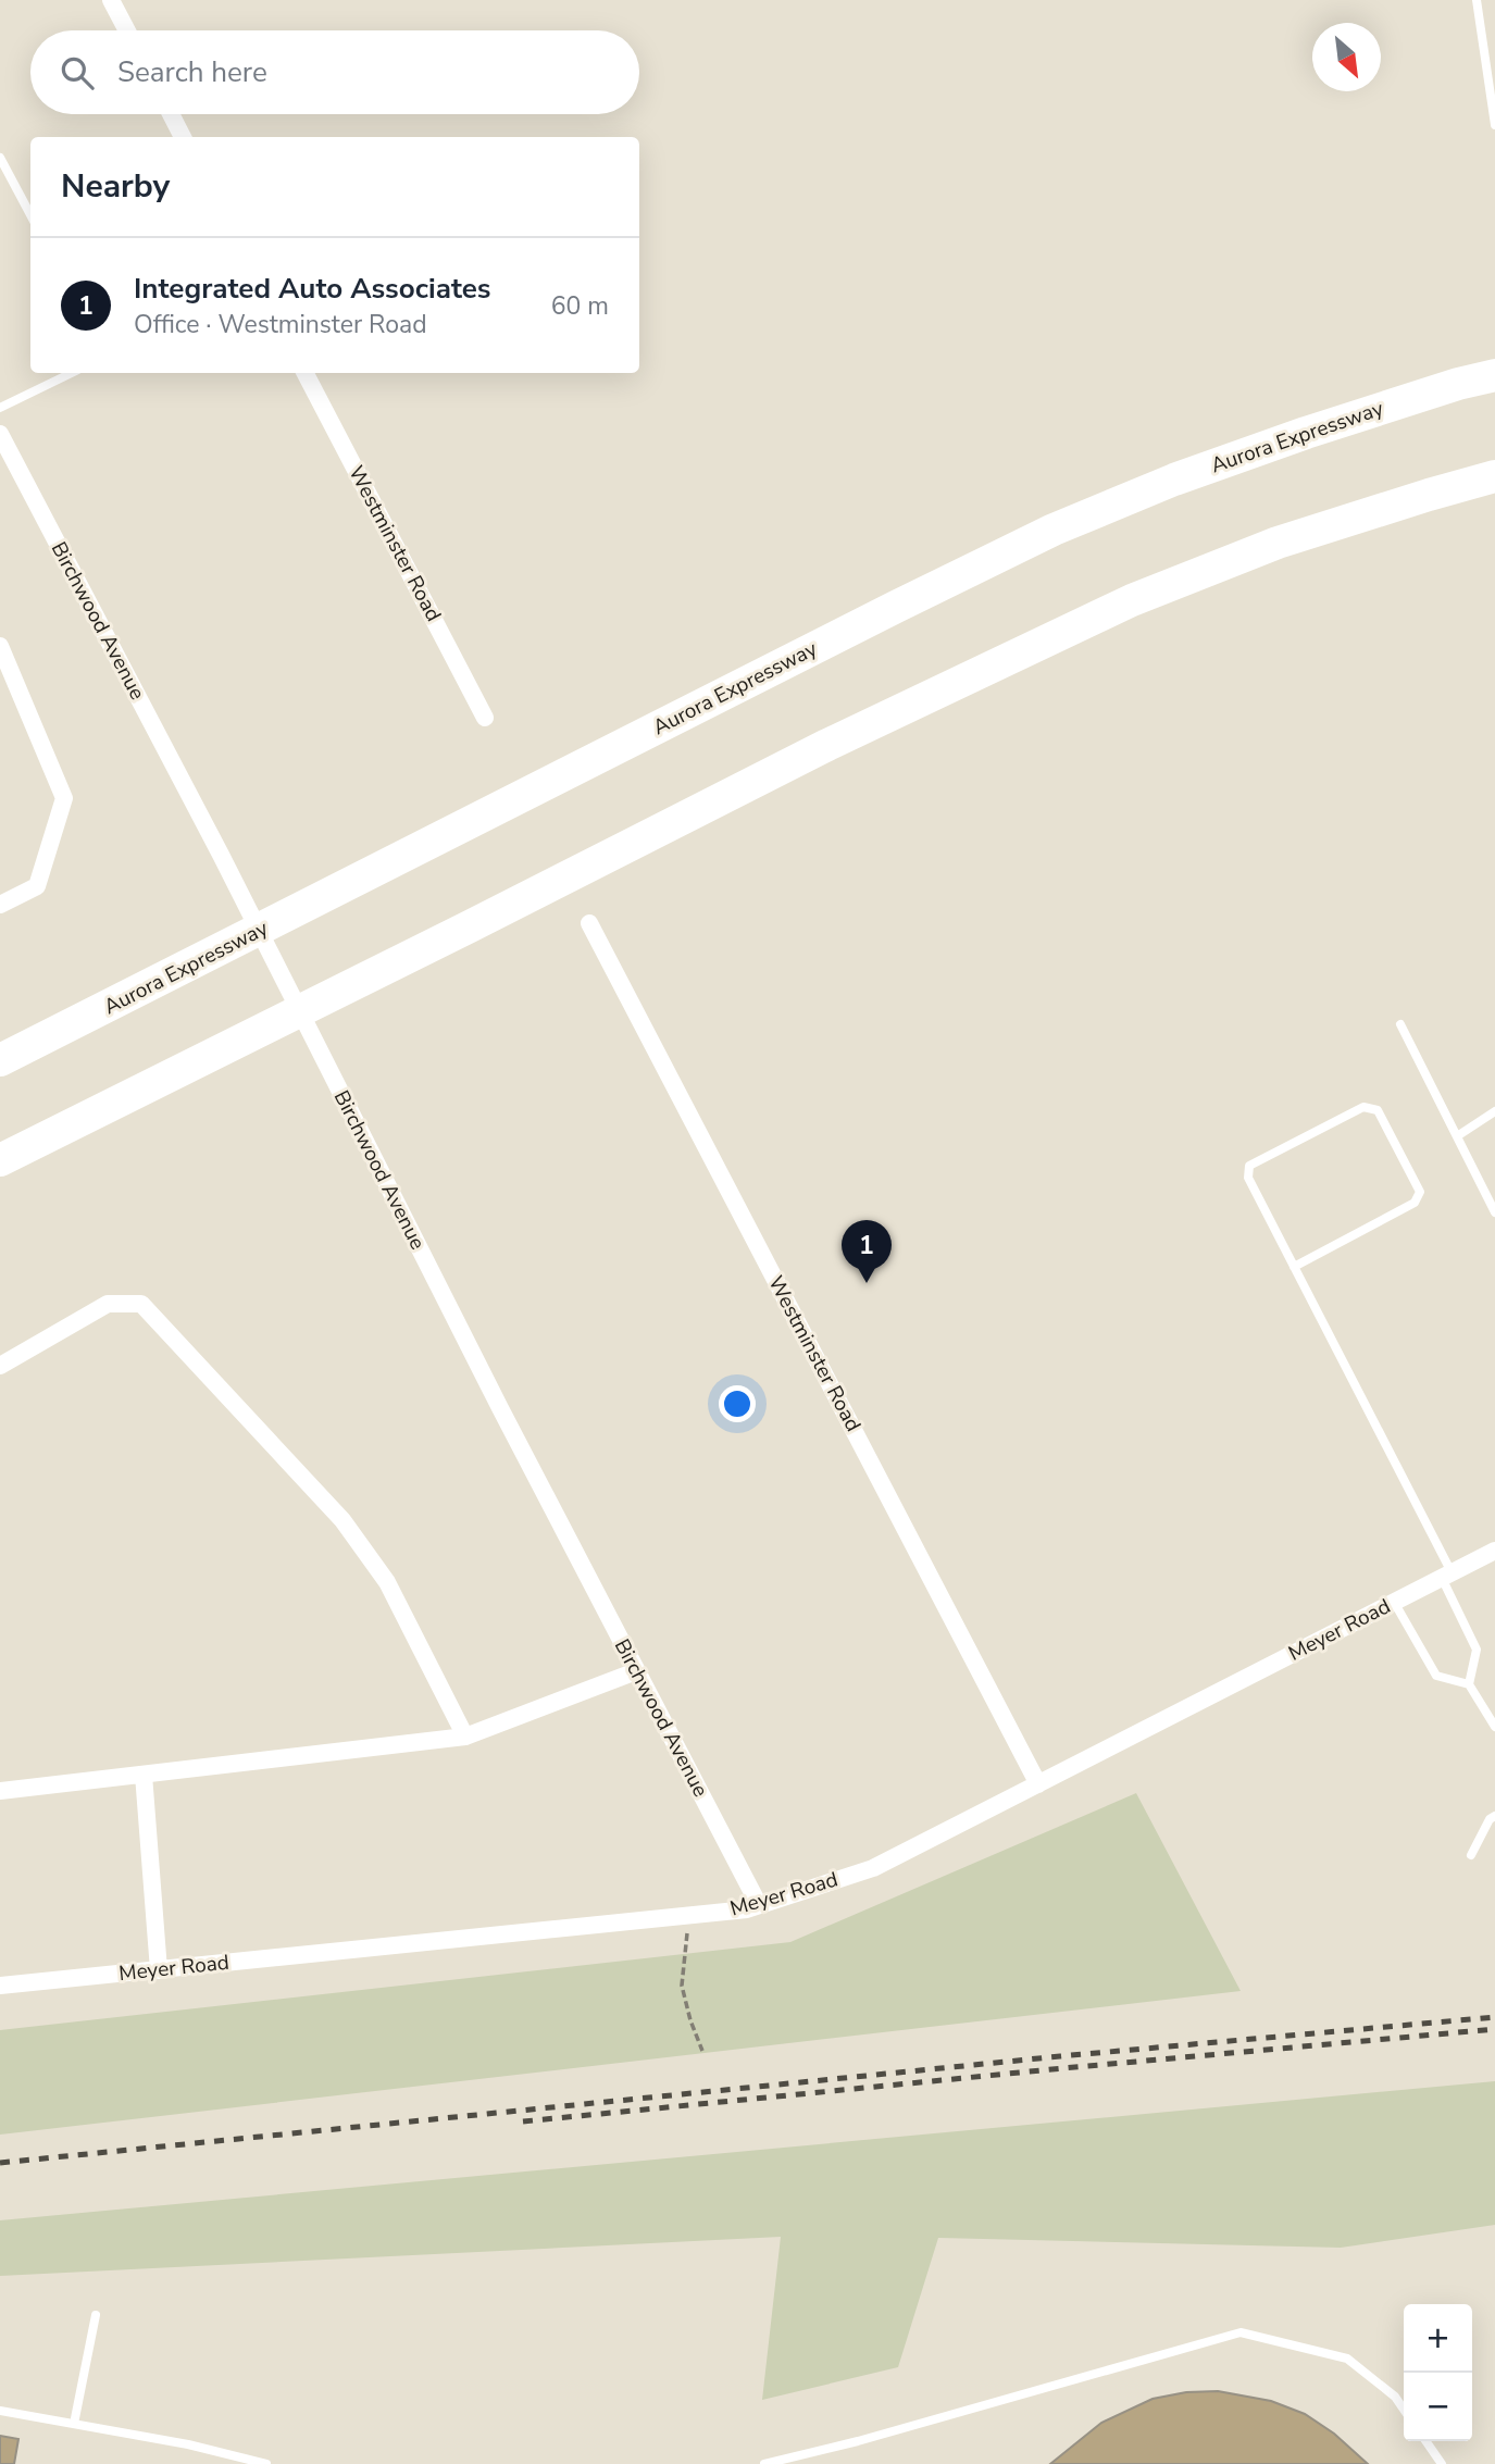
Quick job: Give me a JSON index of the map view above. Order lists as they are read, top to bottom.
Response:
{
  "streets": {
    "highway": ["Aurora Expressway"],
    "street": ["Westminster Road", "Birchwood Avenue", "Meyer Road"]
  },
  "crossings": [
    ["Westminster Road", "Meyer Road"],
    ["Birchwood Avenue", "Meyer Road"]
  ],
  "north": "bottom right",
  "page": {
    "search": "Search here",
    "heading": "Nearby",
    "list": [
      {
        "mark": "1",
        "name": "Integrated Auto Associates",
        "note": "Office · Westminster Road",
        "value": "60 m"
      }
    ],
    "pins": "1",
    "map_buttons": ["+", "−"]
  }
}
